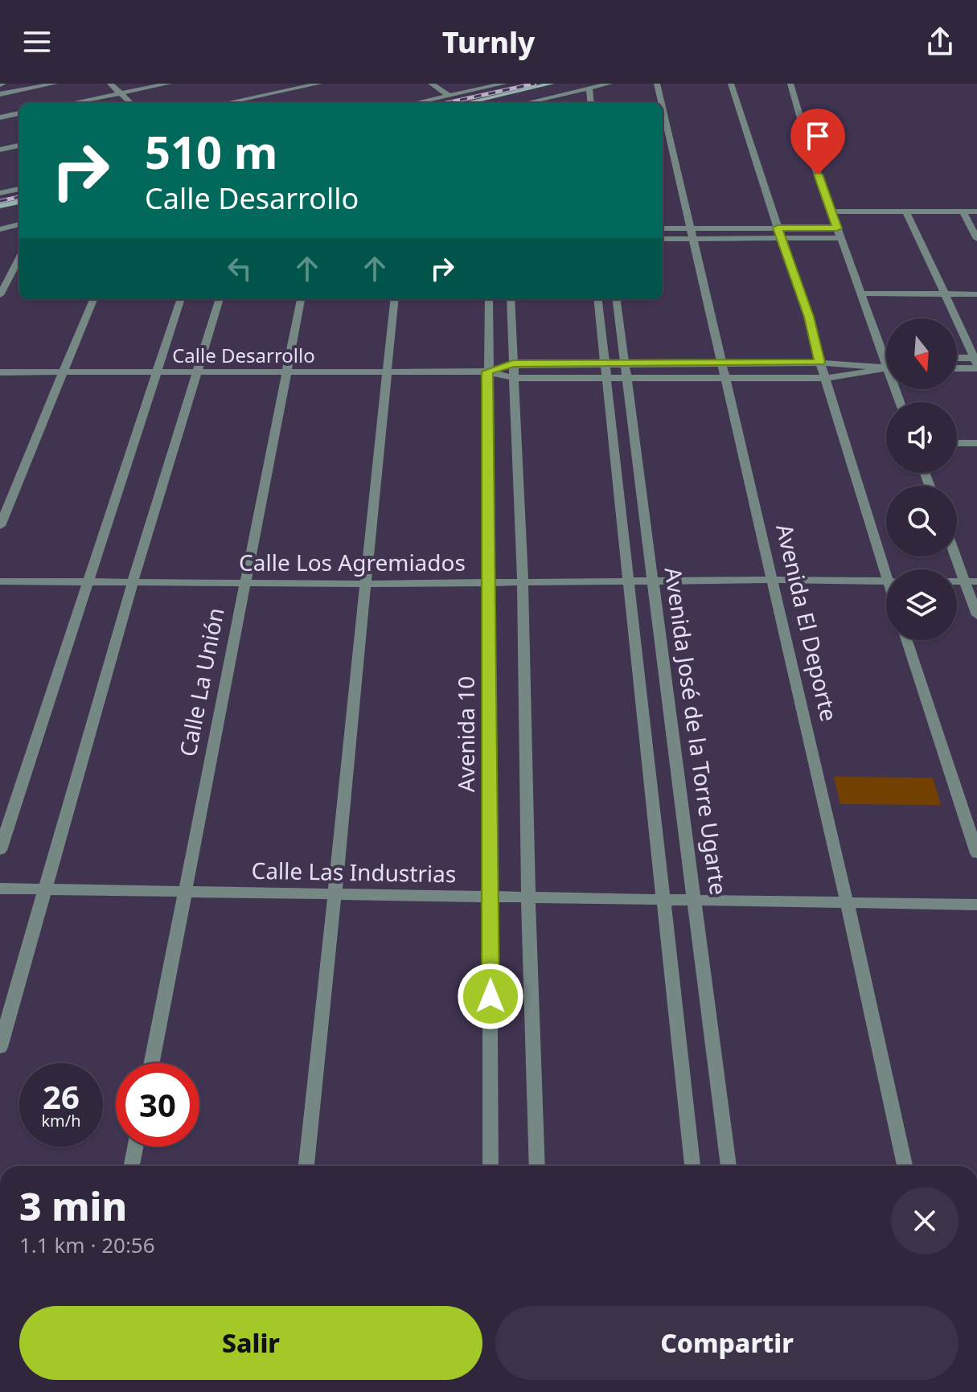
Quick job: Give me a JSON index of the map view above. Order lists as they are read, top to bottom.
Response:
{
  "streets": {
    "street": [
      "Calle Desarrollo",
      "Calle Los Agremiados",
      "Avenida El Deporte",
      "Calle La Unión",
      "Avenida José de la Torre Ugarte",
      "Avenida 10",
      "Calle Las Industrias"
    ]
  },
  "crossings": [
    ["Calle Desarrollo", "Avenida El Deporte"],
    ["Calle Desarrollo", "Calle La Unión"],
    ["Calle Desarrollo", "Avenida José de la Torre Ugarte"],
    ["Calle Desarrollo", "Avenida 10"],
    ["Calle Los Agremiados", "Avenida El Deporte"],
    ["Calle Los Agremiados", "Calle La Unión"],
    ["Calle Los Agremiados", "Avenida José de la Torre Ugarte"],
    ["Calle Los Agremiados", "Avenida 10"],
    ["Avenida El Deporte", "Calle Las Industrias"],
    ["Calle La Unión", "Calle Las Industrias"],
    ["Avenida José de la Torre Ugarte", "Calle Las Industrias"],
    ["Avenida 10", "Calle Las Industrias"]
  ],
  "north": "bottom",
  "page": {
    "header": "Turnly",
    "turn": ["510 m", "Calle Desarrollo"],
    "speed": "26 km/h",
    "limit": "30",
    "heading": ["3 min", "1.1 km · 20:56"],
    "buttons": ["Salir", "Compartir"]
  }
}
